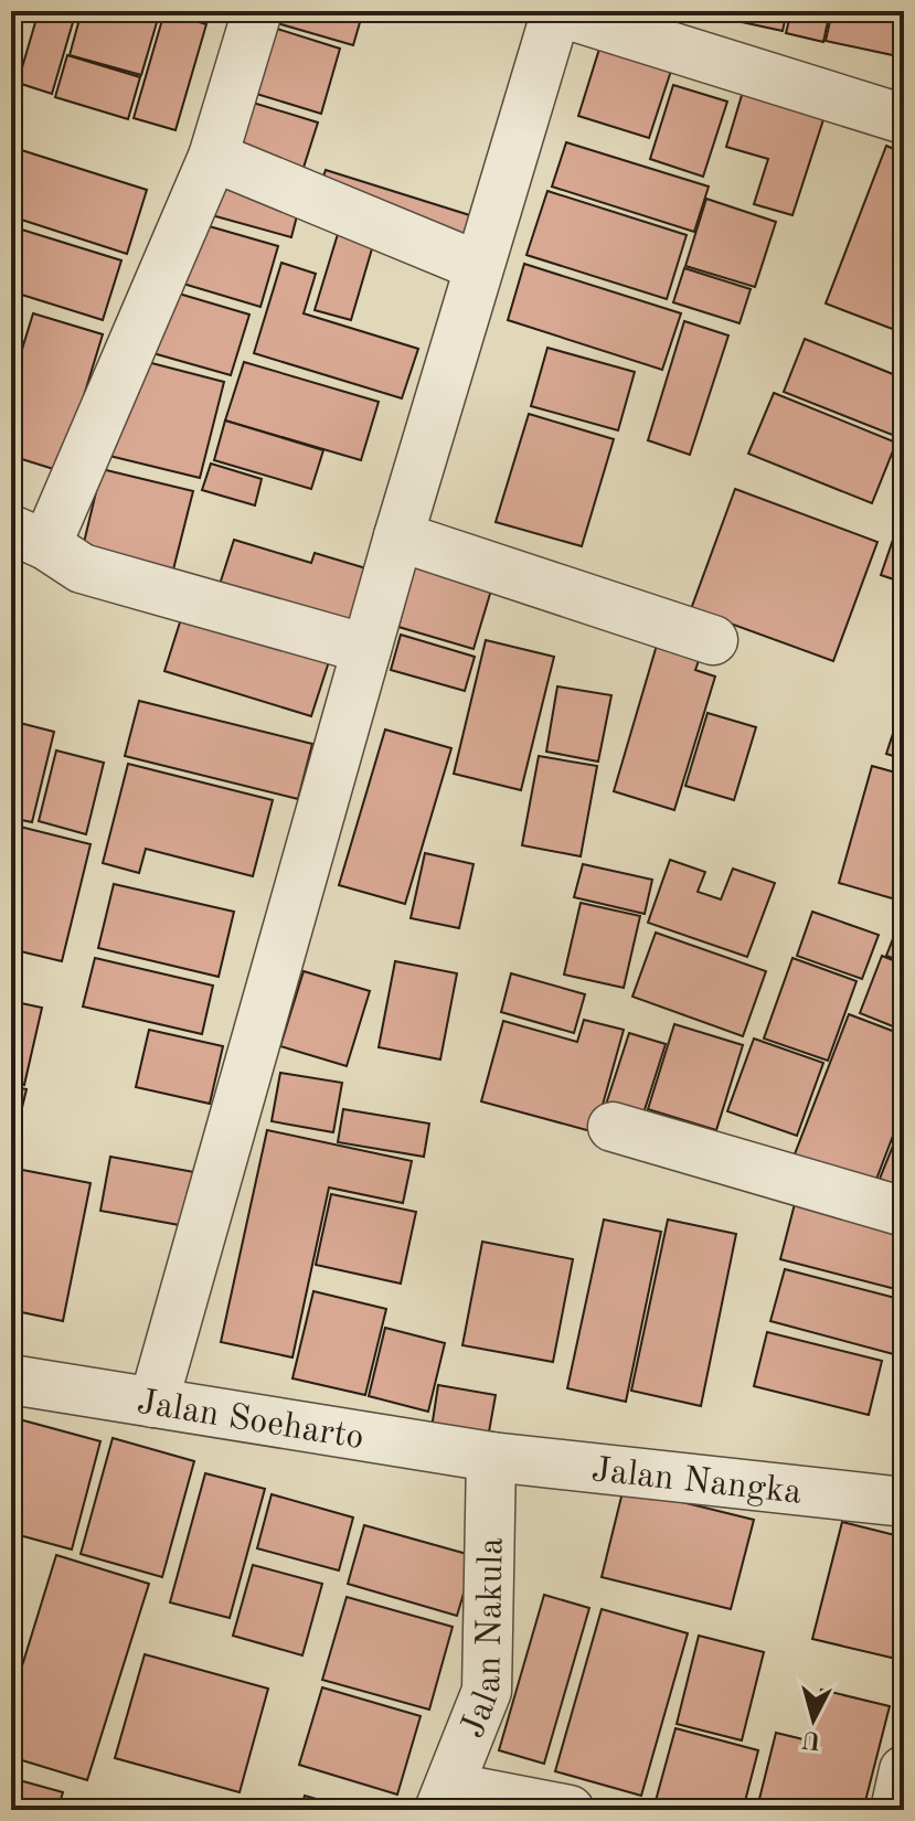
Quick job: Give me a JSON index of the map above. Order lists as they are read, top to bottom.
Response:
{
  "streets": {
    "street": ["Jalan Soeharto", "Jalan Nangka", "Jalan Nakula"]
  },
  "crossings": [
    ["Jalan Soeharto", "Jalan Nangka"],
    ["Jalan Soeharto", "Jalan Nakula"],
    ["Jalan Nangka", "Jalan Nakula"]
  ],
  "north": "bottom"
}
